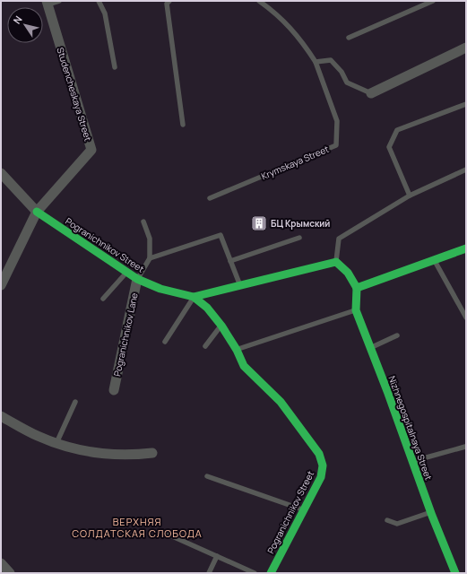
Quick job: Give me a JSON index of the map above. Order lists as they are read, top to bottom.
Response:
{
  "streets": {
    "street": [
      "Studencheskaya Street",
      "Pogranichnikov Street",
      "Pogranichnikov Lane",
      "Nizhnegospitalnaya Street"
    ],
    "lane": ["Krymskaya Street"]
  },
  "crossings": [
    ["Studencheskaya Street", "Pogranichnikov Street"],
    ["Pogranichnikov Street", "Pogranichnikov Lane"]
  ],
  "districts": ["ВЕРХНЯЯ СОЛДАТСКАЯ СЛОБОДА"],
  "places": {
    "building": ["БЦ Крымский"]
  },
  "north": "top left"
}
